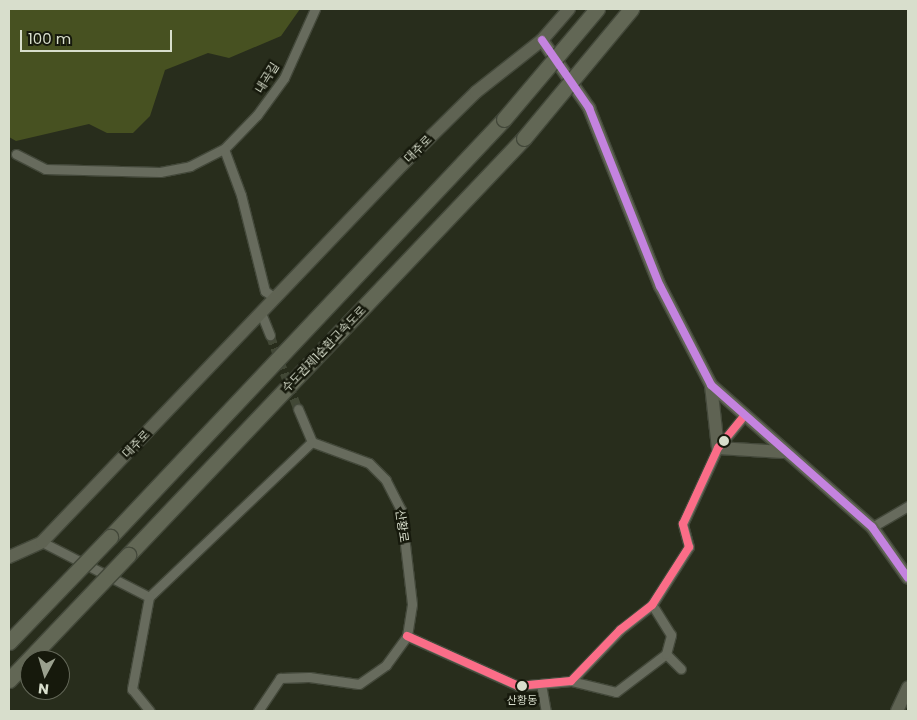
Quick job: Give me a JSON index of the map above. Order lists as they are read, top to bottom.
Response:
{
  "streets": {
    "highway": ["수도권제1순환고속도로"],
    "street": ["내곡길", "대주로", "산황로"]
  },
  "places": ["산황동"],
  "scale_bar": "100 m",
  "north": "bottom"
}
